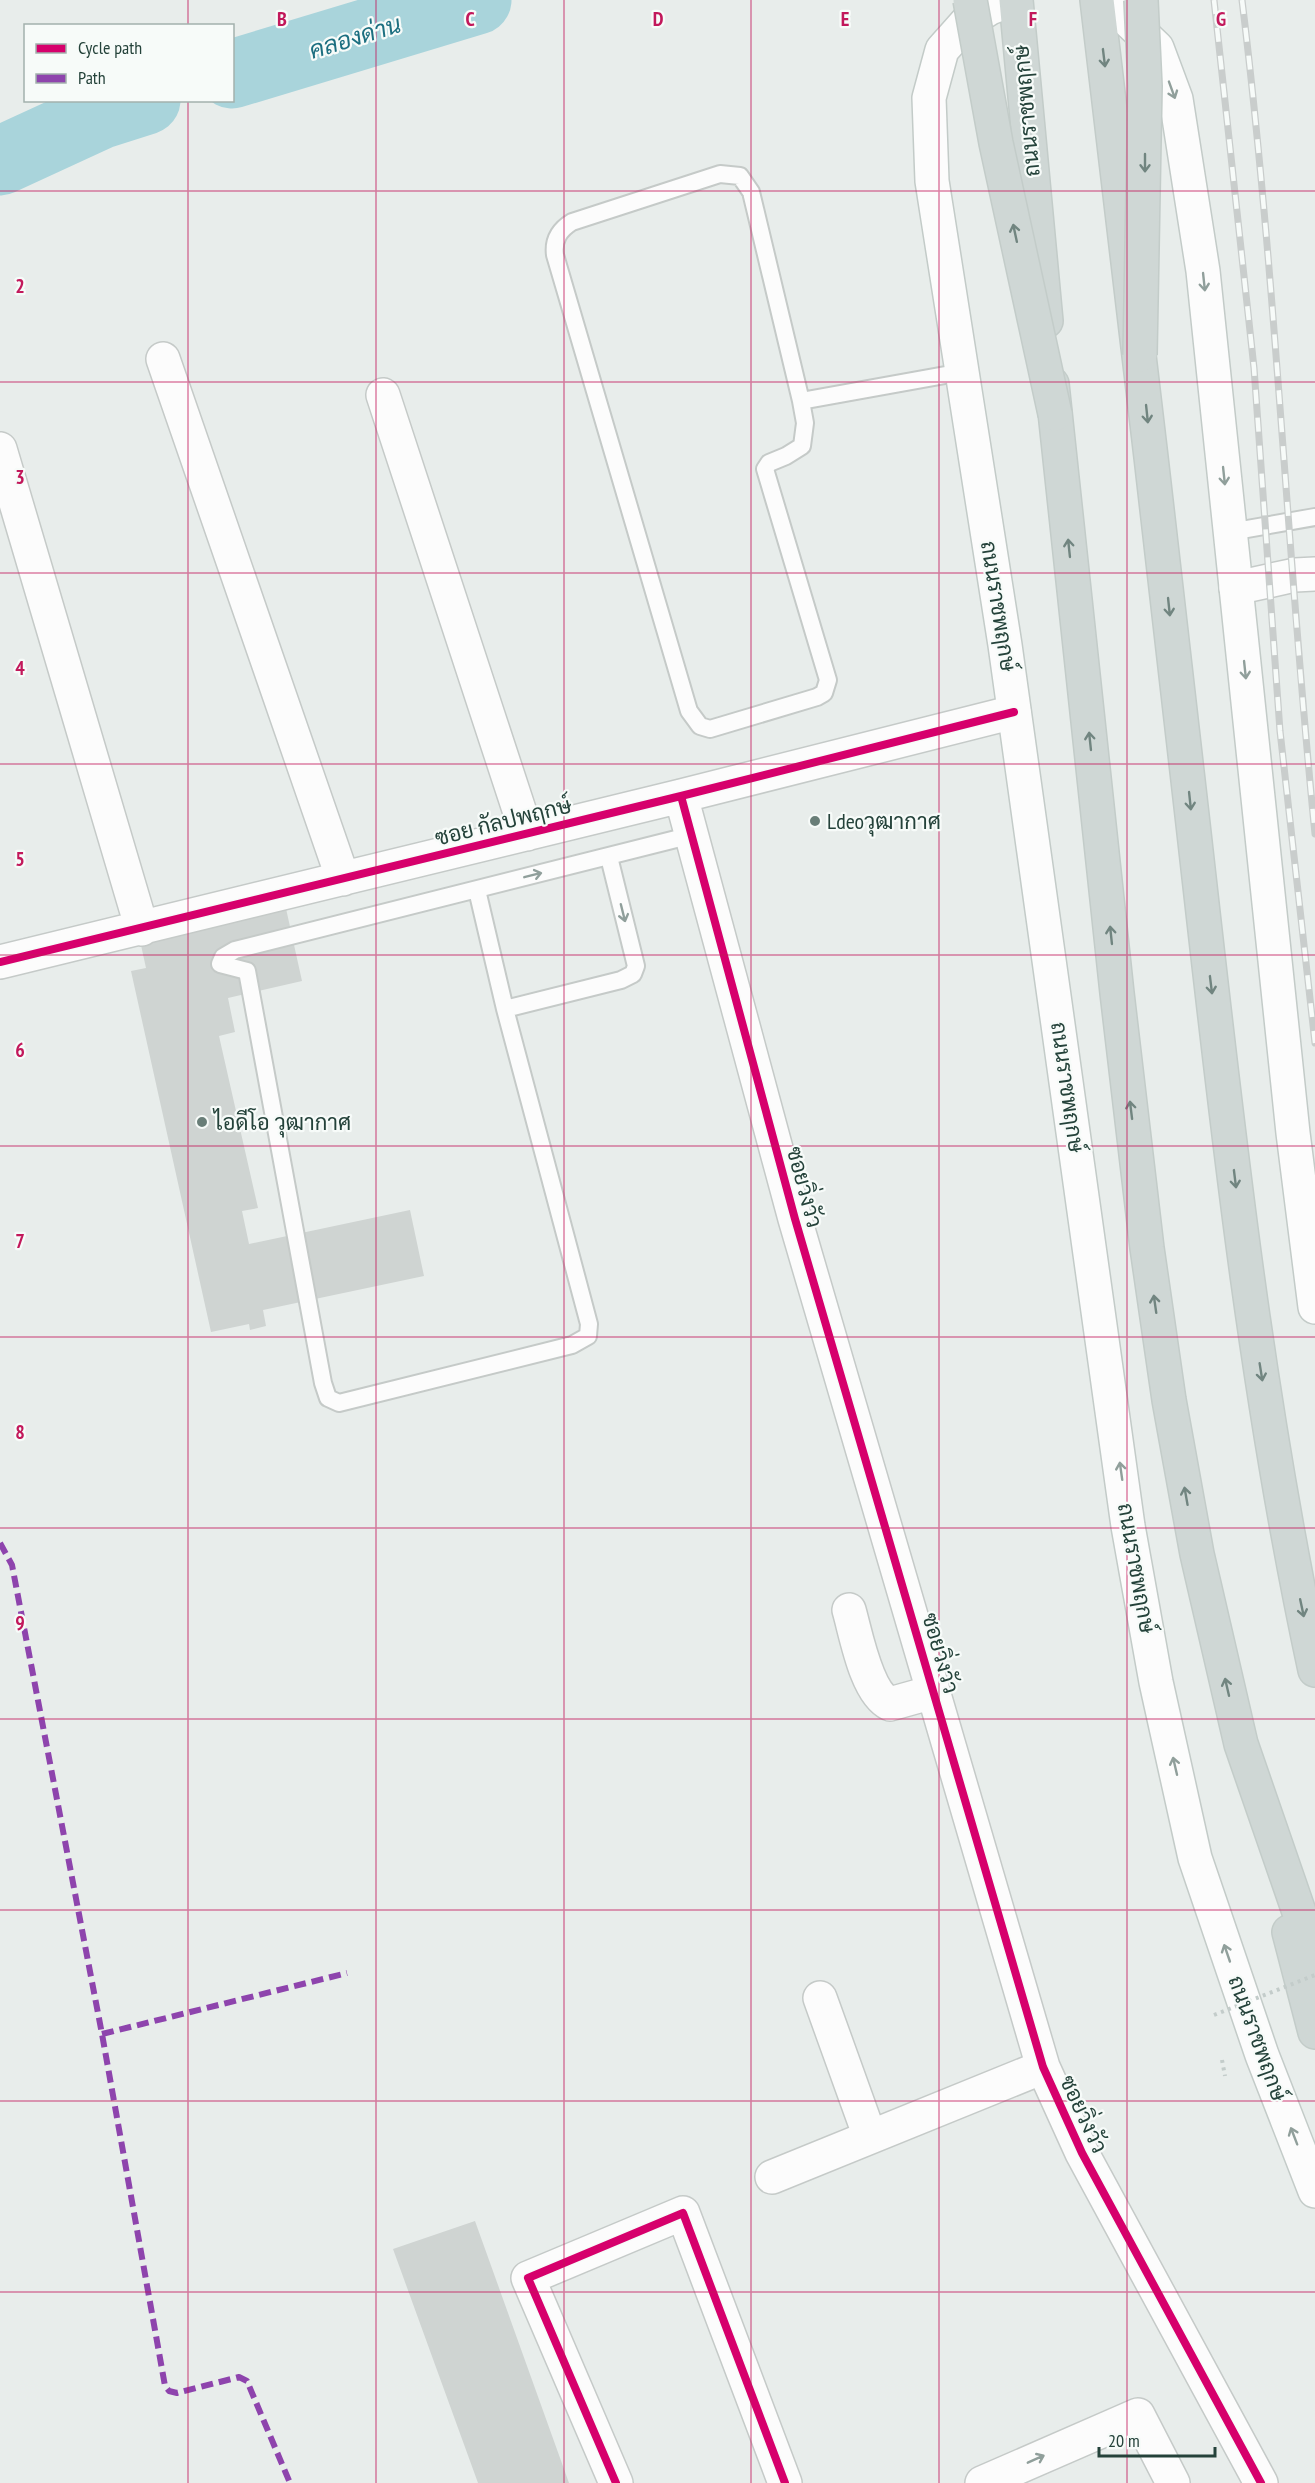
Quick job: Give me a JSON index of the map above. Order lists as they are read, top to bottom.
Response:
{
  "streets": {
    "main road": ["ถนนราชพฤกษ์"],
    "street": ["ซอย กัลปพฤกษ์", "ซอยวิ่งวัว"]
  },
  "crossings": [
    ["ถนนราชพฤกษ์", "ซอย กัลปพฤกษ์"],
    ["ซอย กัลปพฤกษ์", "ซอยวิ่งวัว"]
  ],
  "water": ["คลองด่าน"],
  "places": ["Ldeoวุฒากาศ", "ไอดีโอ วุฒากาศ"],
  "legend": ["Cycle path", "Path"],
  "scale_bar": "20 m",
  "grid": {
    "columns": [
      "B",
      "C",
      "D",
      "E",
      "F",
      "G"
    ],
    "rows": [
      "2",
      "3",
      "4",
      "5",
      "6",
      "7",
      "8",
      "9"
    ]
  }
}
